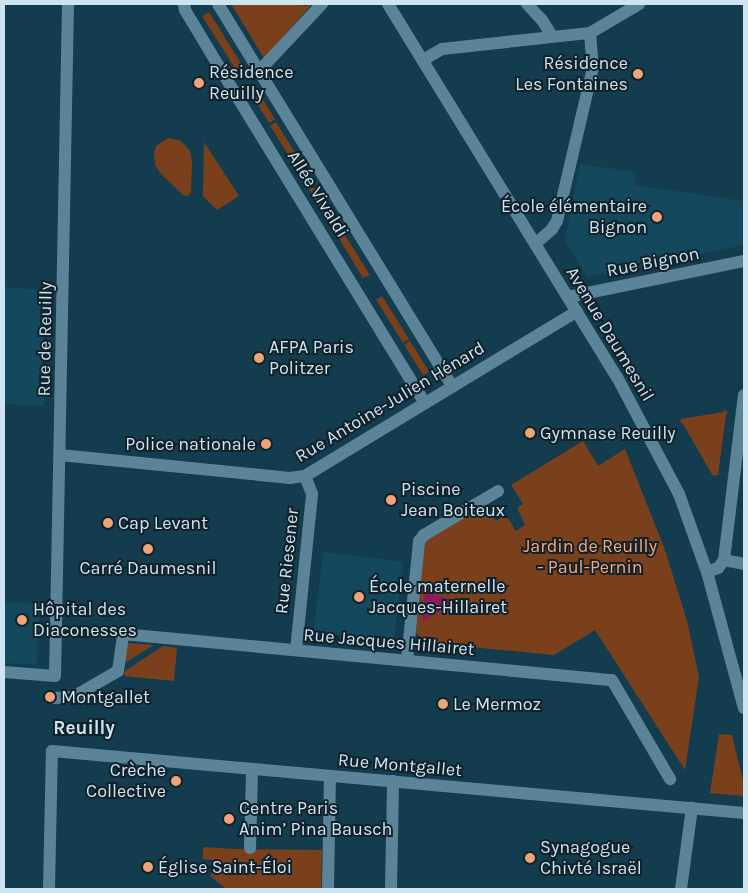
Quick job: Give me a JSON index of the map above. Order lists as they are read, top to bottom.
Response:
{
  "streets": {
    "street": [
      "Allée Vivaldi",
      "Rue Bignon",
      "Avenue Daumesnil",
      "Rue de Reuilly",
      "Rue Antoine-Julien Hénard",
      "Rue Riesener",
      "Rue Jacques Hillairet",
      "Rue Montgallet"
    ]
  },
  "crossings": [
    ["Allée Vivaldi", "Rue Antoine-Julien Hénard"],
    ["Rue Bignon", "Avenue Daumesnil"],
    ["Avenue Daumesnil", "Rue Antoine-Julien Hénard"],
    ["Rue de Reuilly", "Rue Antoine-Julien Hénard"],
    ["Rue Antoine-Julien Hénard", "Rue Riesener"],
    ["Rue Riesener", "Rue Jacques Hillairet"]
  ],
  "districts": ["Reuilly"],
  "parks": ["Jardin de Reuilly - Paul-Pernin"],
  "places": [
    "Résidence Les Fontaines",
    "Résidence Reuilly",
    "École élémentaire Bignon",
    "AFPA Paris Politzer",
    "Gymnase Reuilly",
    "Police nationale",
    "Piscine Jean Boiteux",
    "Cap Levant",
    "Carré Daumesnil",
    "École maternelle Jacques-Hillairet",
    "Hôpital des Diaconesses",
    "Montgallet",
    "Le Mermoz",
    "Crèche Collective",
    "Centre Paris Anim’ Pina Bausch",
    "Synagogue Chivté Israël",
    "Église Saint-Éloi"
  ]
}
